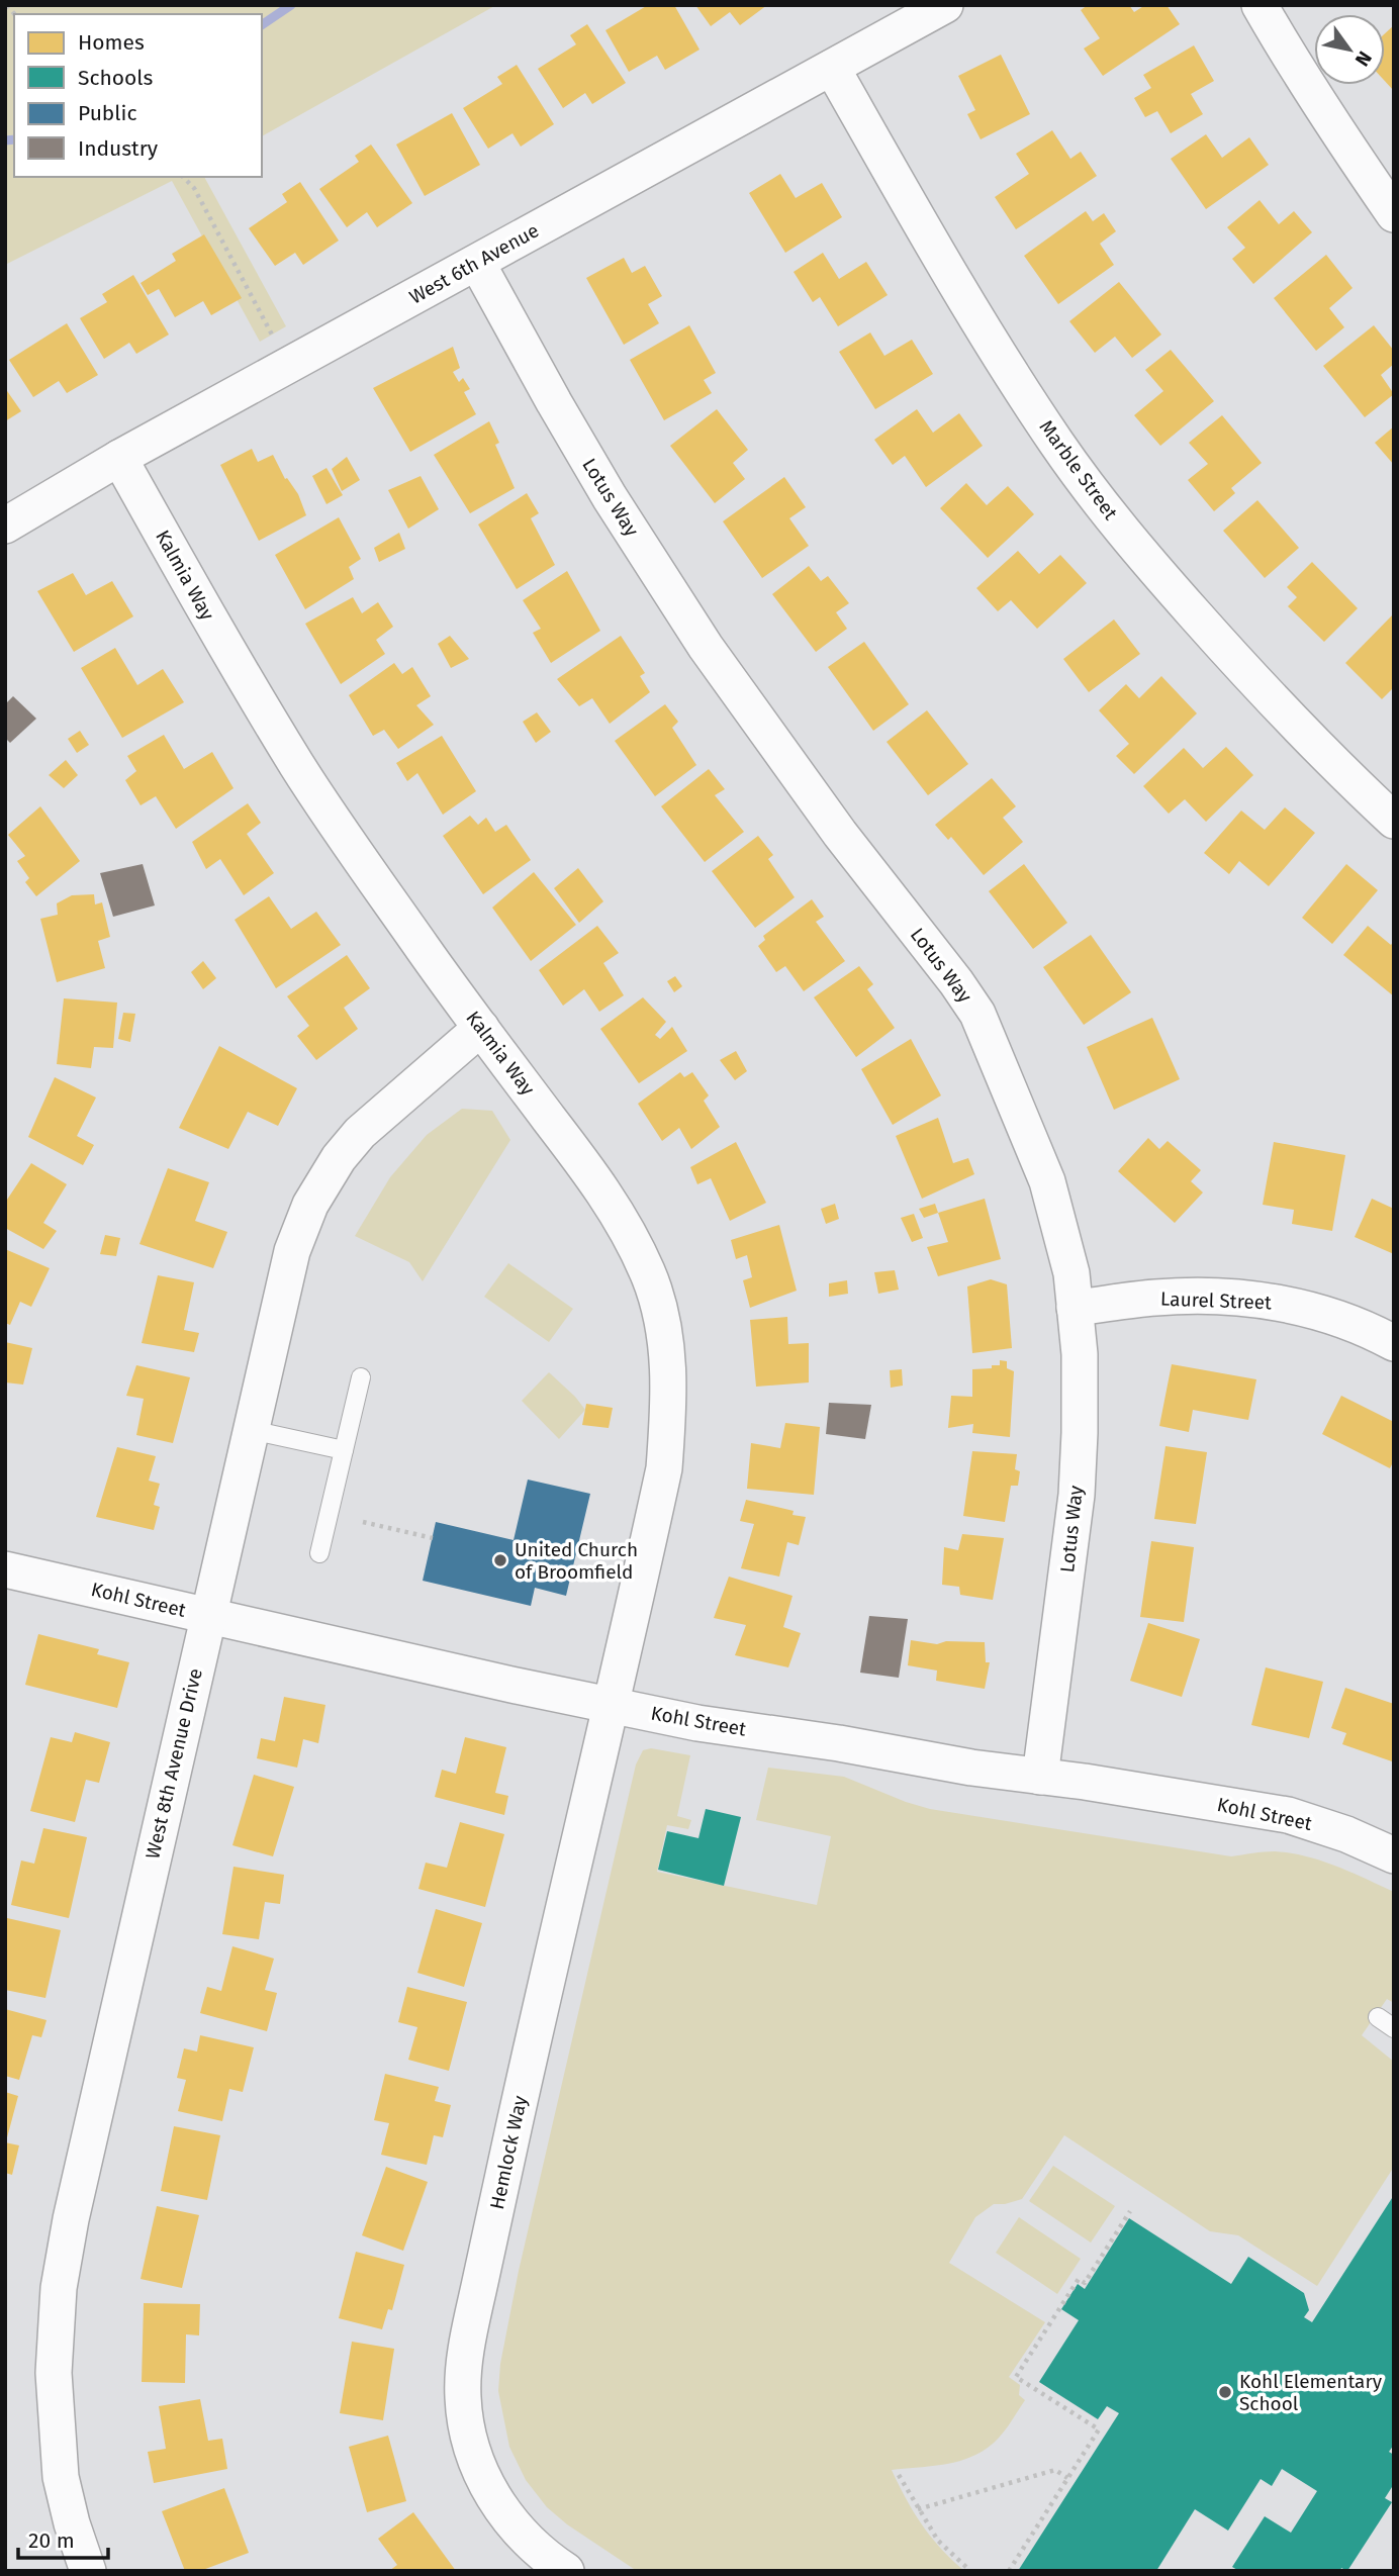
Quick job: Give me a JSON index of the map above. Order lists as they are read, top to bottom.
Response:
{
  "streets": {
    "street": [
      "West 6th Avenue",
      "Marble Street",
      "Lotus Way",
      "Kalmia Way",
      "Laurel Street",
      "Kohl Street",
      "West 8th Avenue Drive",
      "Hemlock Way"
    ]
  },
  "crossings": [
    ["West 6th Avenue", "Marble Street"],
    ["West 6th Avenue", "Lotus Way"],
    ["West 6th Avenue", "Kalmia Way"],
    ["Lotus Way", "Laurel Street"],
    ["Lotus Way", "Kohl Street"],
    ["Kalmia Way", "Kohl Street"],
    ["Kalmia Way", "West 8th Avenue Drive"],
    ["Kalmia Way", "Hemlock Way"],
    ["Kohl Street", "West 8th Avenue Drive"],
    ["Kohl Street", "Hemlock Way"]
  ],
  "places": ["United Church of Broomfield", "Kohl Elementary School"],
  "legend": [
    "Homes",
    "Schools",
    "Public",
    "Industry"
  ],
  "scale_bar": "20 m",
  "north": "bottom right"
}
